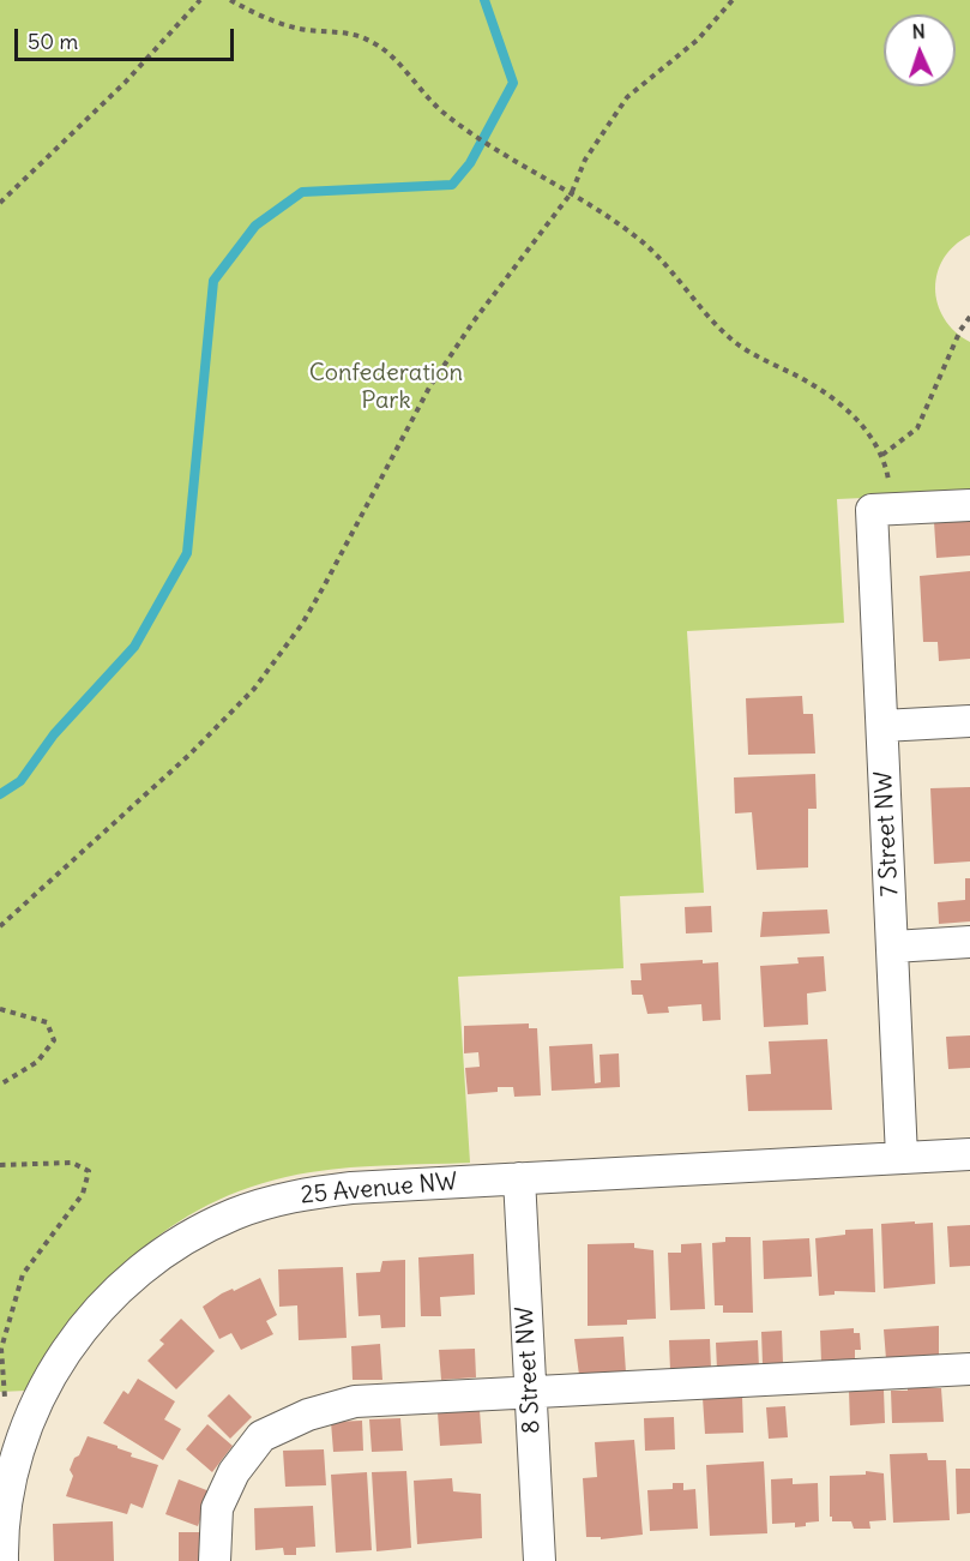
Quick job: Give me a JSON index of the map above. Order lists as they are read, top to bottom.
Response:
{
  "streets": {
    "street": ["7 Street NW", "25 Avenue NW", "8 Street NW"]
  },
  "crossings": [
    ["7 Street NW", "25 Avenue NW"],
    ["25 Avenue NW", "8 Street NW"]
  ],
  "parks": ["Confederation Park"],
  "scale_bar": "50 m",
  "north": "top"
}
